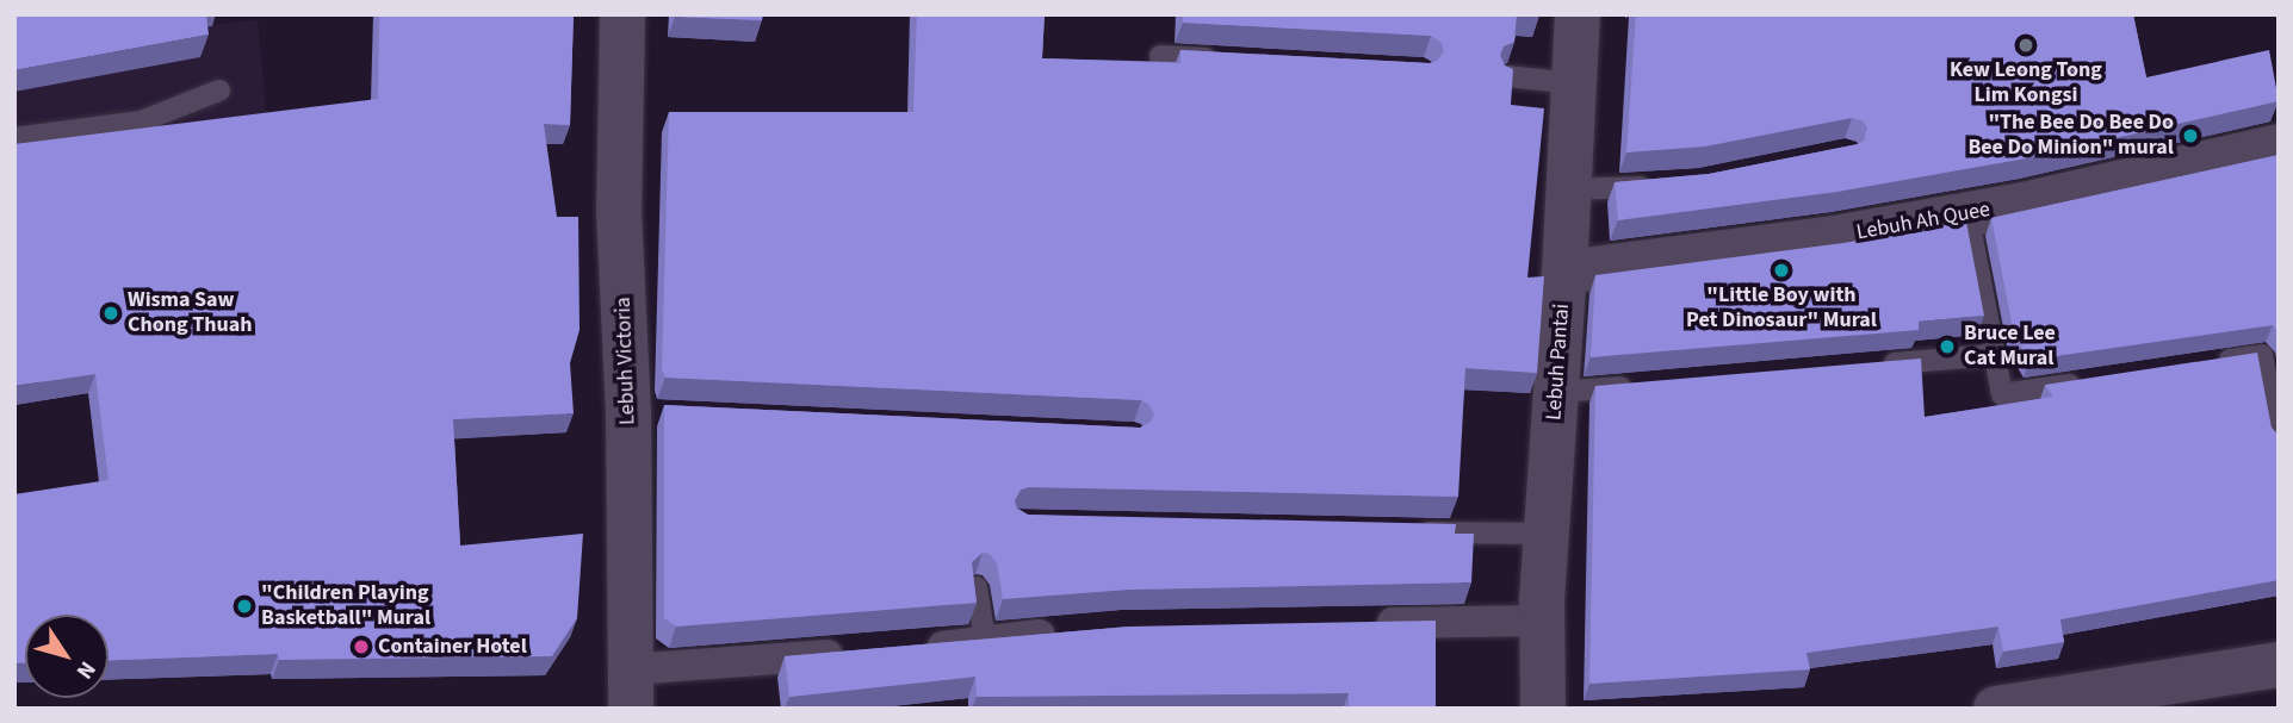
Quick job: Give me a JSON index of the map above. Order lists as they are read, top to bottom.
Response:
{
  "streets": {
    "street": ["Lebuh Ah Quee", "Lebuh Victoria", "Lebuh Pantai"]
  },
  "crossings": [
    ["Lebuh Ah Quee", "Lebuh Pantai"]
  ],
  "places": [
    "Kew Leong Tong Lim Kongsi",
    "\"The Bee Do Bee Do Bee Do Minion\" mural",
    "\"Little Boy with Pet Dinosaur\" Mural",
    "Wisma Saw Chong Thuah",
    "Bruce Lee Cat Mural",
    "\"Children Playing Basketball\" Mural",
    "Container Hotel"
  ],
  "north": "bottom right"
}
